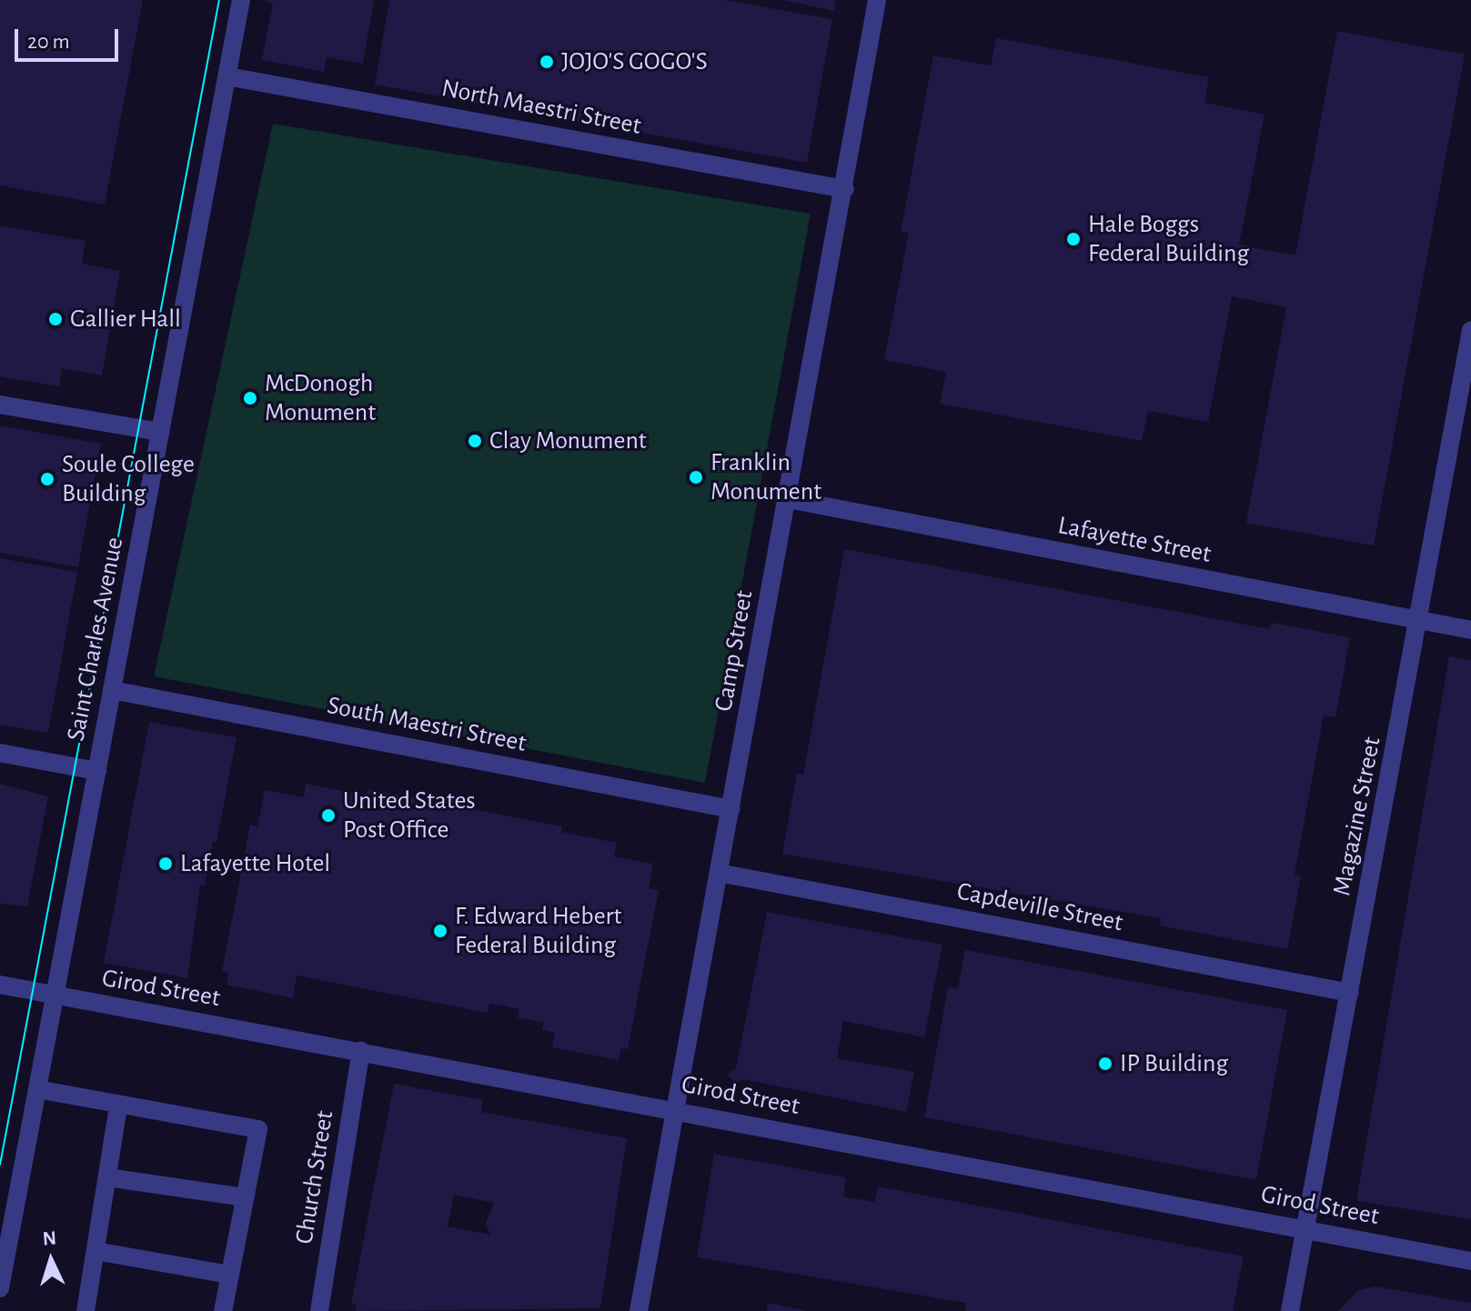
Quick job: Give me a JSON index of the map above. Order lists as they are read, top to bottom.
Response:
{
  "streets": {
    "street": [
      "North Maestri Street",
      "Lafayette Street",
      "Saint Charles Avenue",
      "Camp Street",
      "South Maestri Street",
      "Magazine Street",
      "Capdeville Street",
      "Girod Street",
      "Church Street"
    ]
  },
  "crossings": [
    ["North Maestri Street", "Saint Charles Avenue"],
    ["North Maestri Street", "Camp Street"],
    ["Lafayette Street", "Camp Street"],
    ["Lafayette Street", "Magazine Street"],
    ["Saint Charles Avenue", "South Maestri Street"],
    ["Saint Charles Avenue", "Girod Street"],
    ["Camp Street", "South Maestri Street"],
    ["Camp Street", "Capdeville Street"],
    ["Camp Street", "Girod Street"],
    ["Magazine Street", "Capdeville Street"],
    ["Magazine Street", "Girod Street"],
    ["Girod Street", "Church Street"]
  ],
  "places": [
    "JOJO'S GOGO'S",
    "Hale Boggs Federal Building",
    "Gallier Hall",
    "McDonogh Monument",
    "Clay Monument",
    "Franklin Monument",
    "Soule College Building",
    "United States Post Office",
    "Lafayette Hotel",
    "F. Edward Hebert Federal Building",
    "IP Building"
  ],
  "scale_bar": "20 m",
  "north": "top"
}
